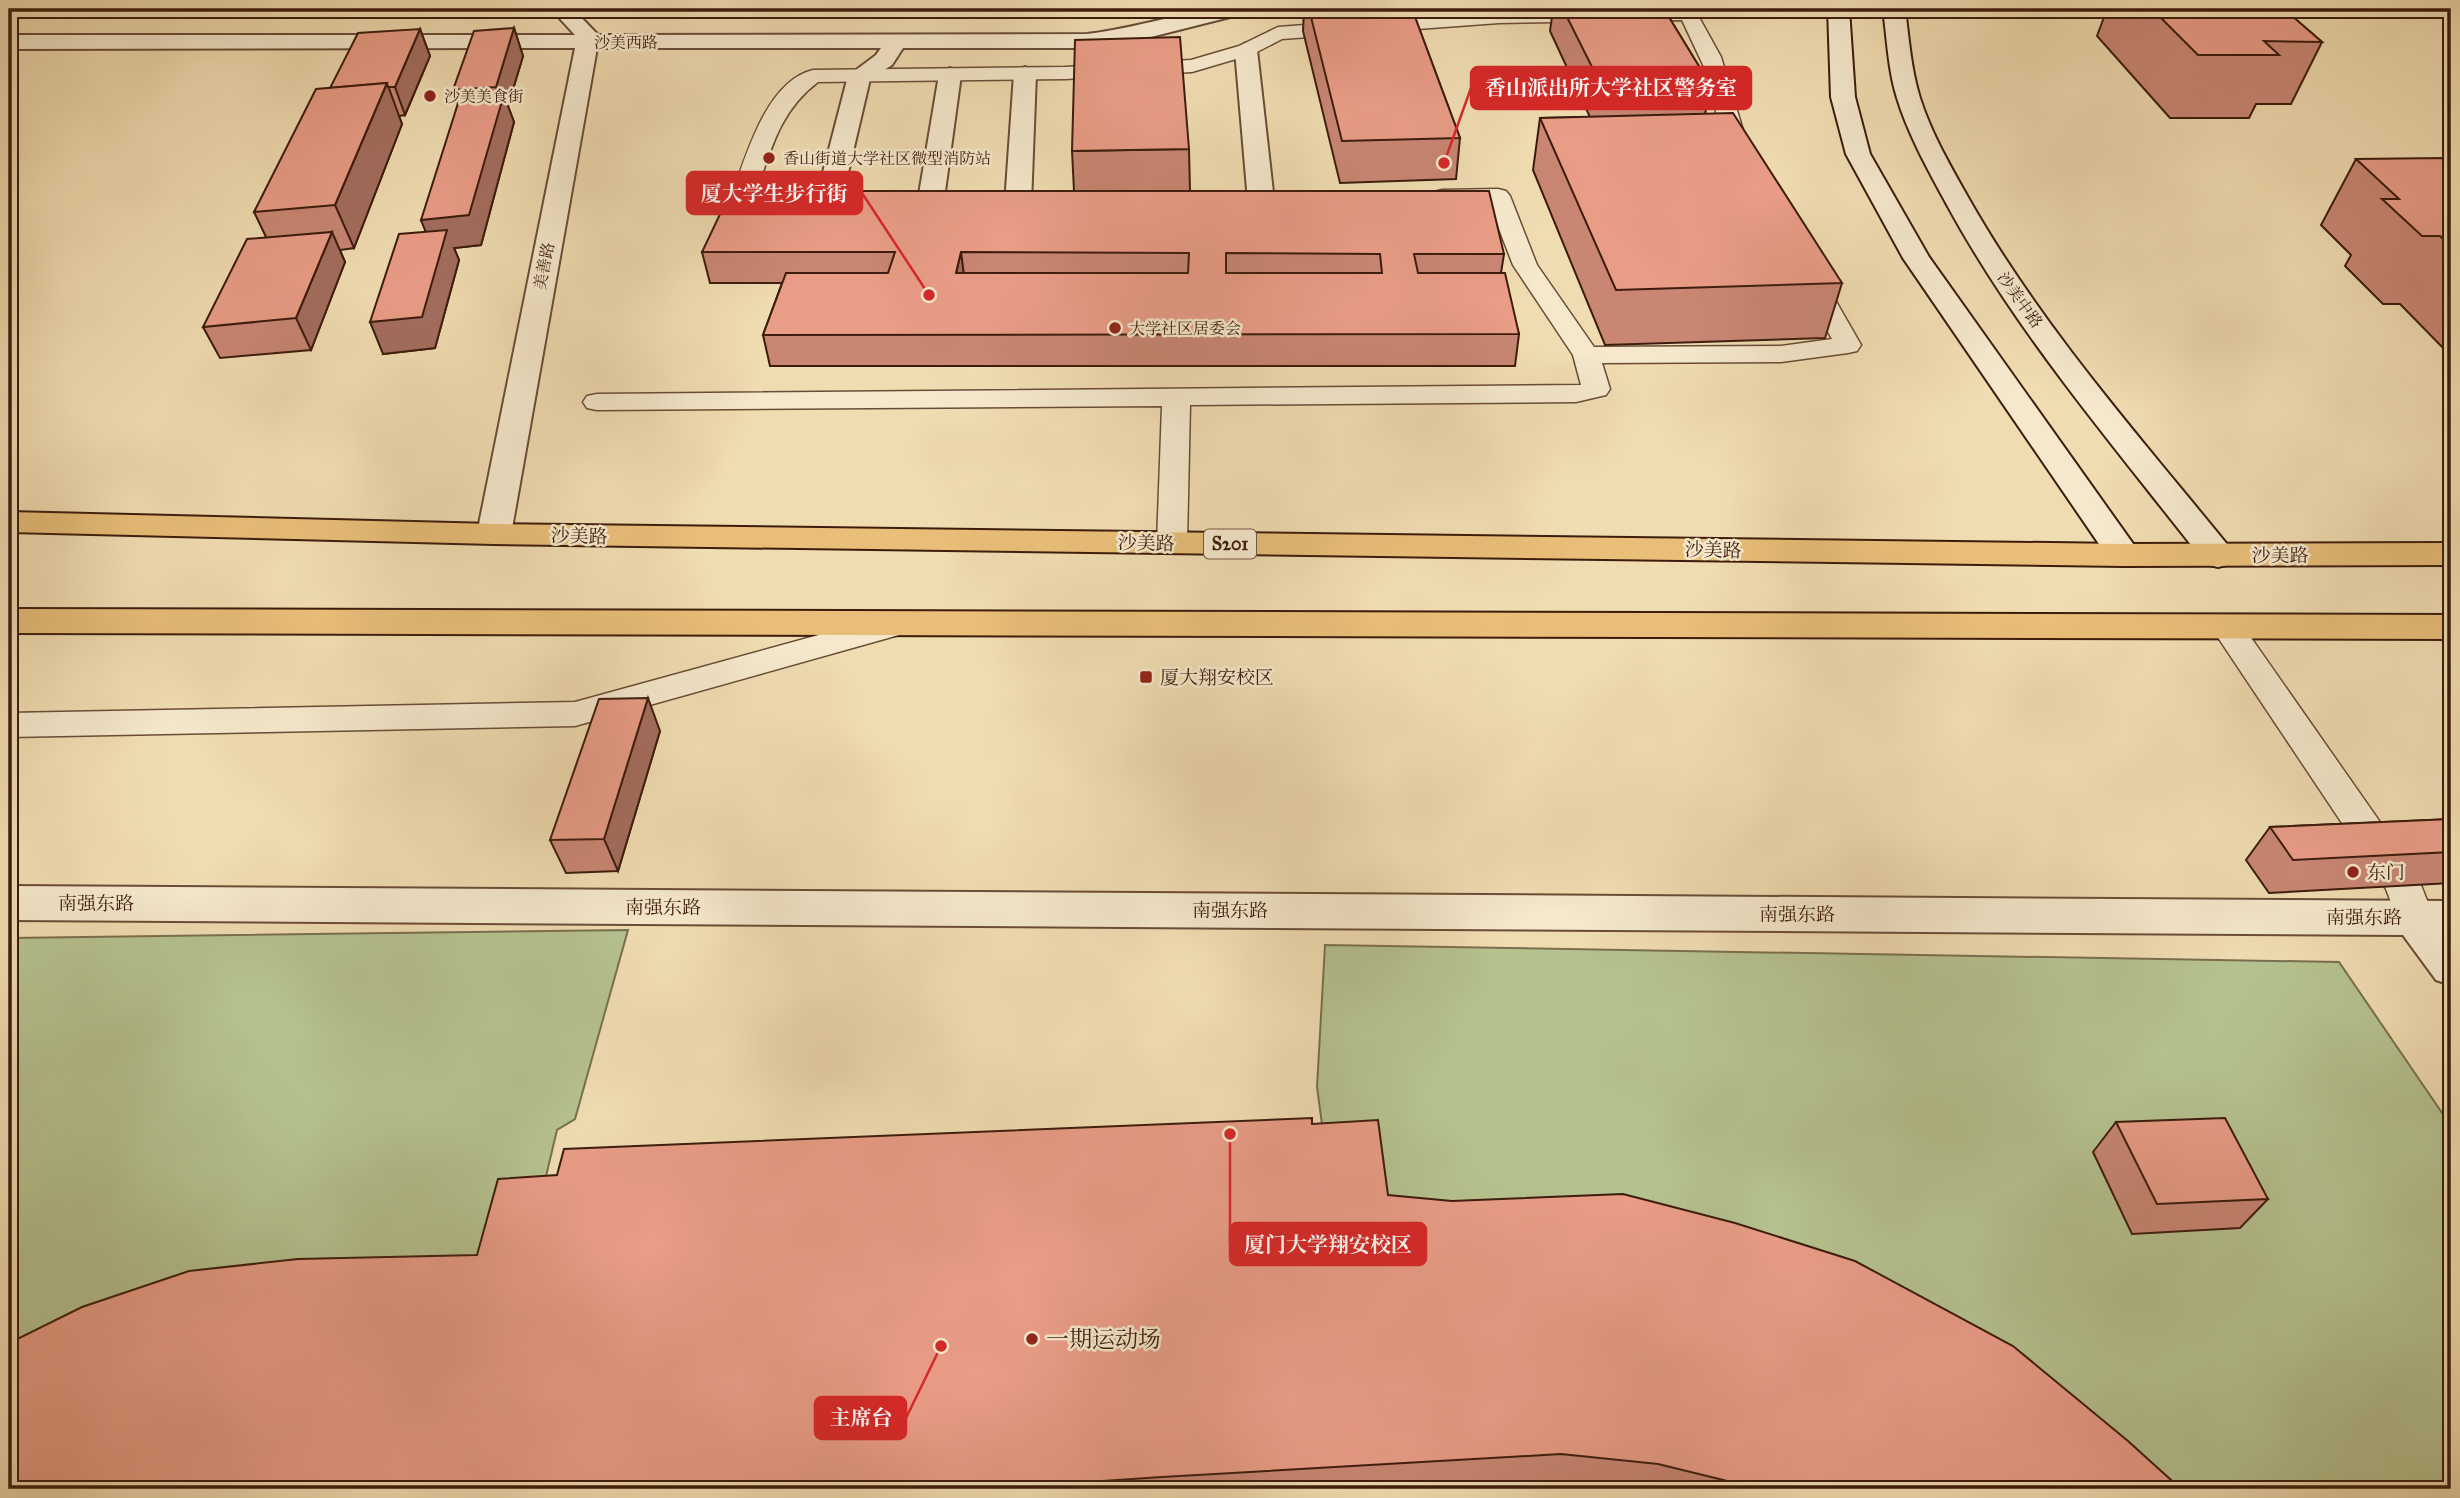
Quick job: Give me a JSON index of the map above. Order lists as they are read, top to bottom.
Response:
{
  "streets": {
    "main road": ["沙美路", "S201"],
    "street": [
      "沙美西路",
      "美善路",
      "沙美中路",
      "南强东路"
    ]
  },
  "crossings": [
    ["沙美西路", "美善路"],
    ["美善路", "沙美路"],
    ["沙美中路", "沙美路"]
  ],
  "places": {
    "other": [
      "沙美美食街",
      "香山街道大学社区微型消防站",
      "香山派出所大学社区警务室",
      "厦大学生步行街",
      "大学社区居委会",
      "东门",
      "厦门大学翔安校区",
      "一期运动场",
      "主席台"
    ],
    "transit": ["厦大翔安校区"]
  }
}
